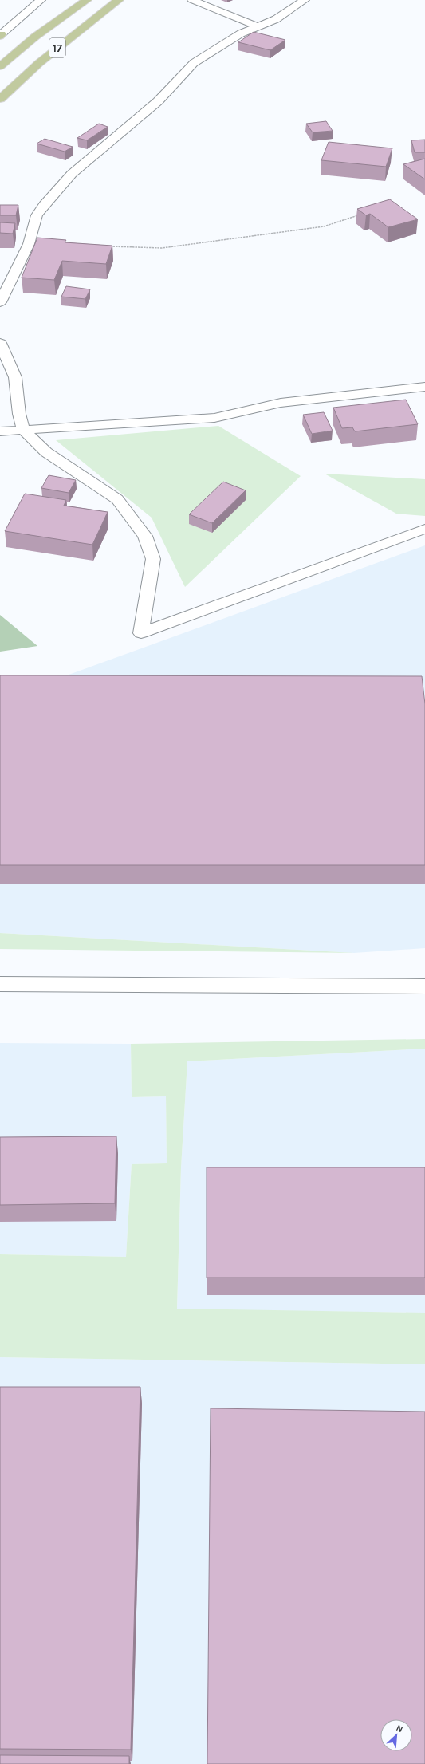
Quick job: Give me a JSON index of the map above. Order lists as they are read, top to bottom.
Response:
{
  "streets": {
    "main road": ["17"]
  },
  "north": "top right"
}
